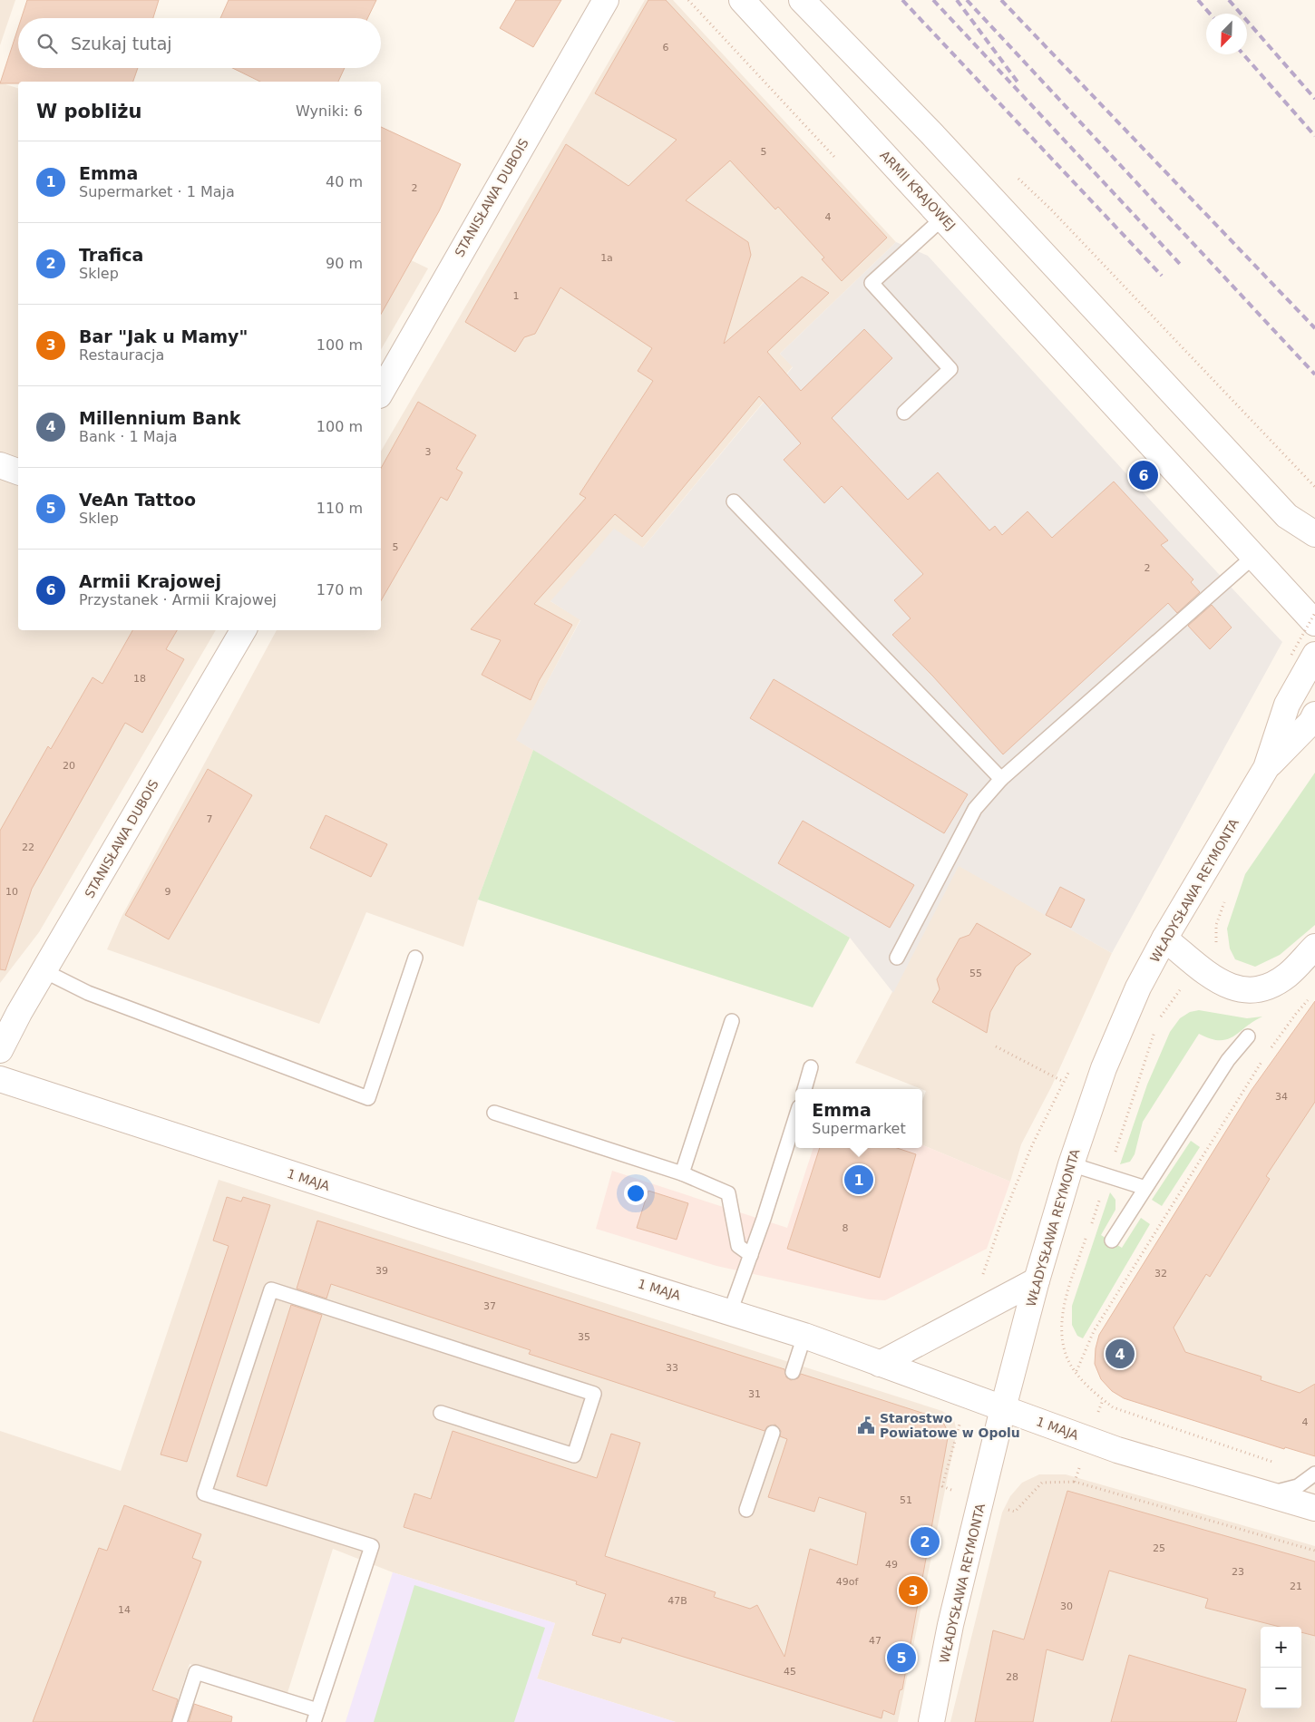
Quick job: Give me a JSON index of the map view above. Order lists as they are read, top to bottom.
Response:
{
  "streets": {
    "street": [
      "ARMII KRAJOWEJ",
      "STANISŁAWA DUBOIS",
      "WŁADYSŁAWA REYMONTA",
      "1 MAJA"
    ]
  },
  "crossings": [
    ["WŁADYSŁAWA REYMONTA", "1 MAJA"]
  ],
  "places": {
    "public building": ["Starostwo Powiatowe w Opolu"]
  },
  "house_numbers": [
    "6",
    "5",
    "2",
    "4",
    "1a",
    "1",
    "3",
    "5",
    "2",
    "18",
    "20",
    "7",
    "22",
    "10",
    "9",
    "55",
    "34",
    "8",
    "39",
    "32",
    "37",
    "35",
    "33",
    "31",
    "4",
    "51",
    "25",
    "49",
    "23",
    "49of",
    "21",
    "47B",
    "30",
    "14",
    "47",
    "45",
    "28"
  ],
  "north": "bottom left",
  "page": {
    "search": "Szukaj tutaj",
    "heading": ["W pobliżu", "Wyniki: 6"],
    "list": [
      {
        "mark": "1",
        "name": "Emma",
        "note": "Supermarket · 1 Maja",
        "value": "40 m"
      },
      {
        "mark": "2",
        "name": "Trafica",
        "note": "Sklep",
        "value": "90 m"
      },
      {
        "mark": "3",
        "name": "Bar \"Jak u Mamy\"",
        "note": "Restauracja",
        "value": "100 m"
      },
      {
        "mark": "4",
        "name": "Millennium Bank",
        "note": "Bank · 1 Maja",
        "value": "100 m"
      },
      {
        "mark": "5",
        "name": "VeAn Tattoo",
        "note": "Sklep",
        "value": "110 m"
      },
      {
        "mark": "6",
        "name": "Armii Krajowej",
        "note": "Przystanek · Armii Krajowej",
        "value": "170 m"
      }
    ],
    "pins": [
      "6",
      "1",
      "4",
      "2",
      "3",
      "5"
    ],
    "popup": ["Emma", "Supermarket"],
    "map_buttons": ["+", "−"]
  }
}
